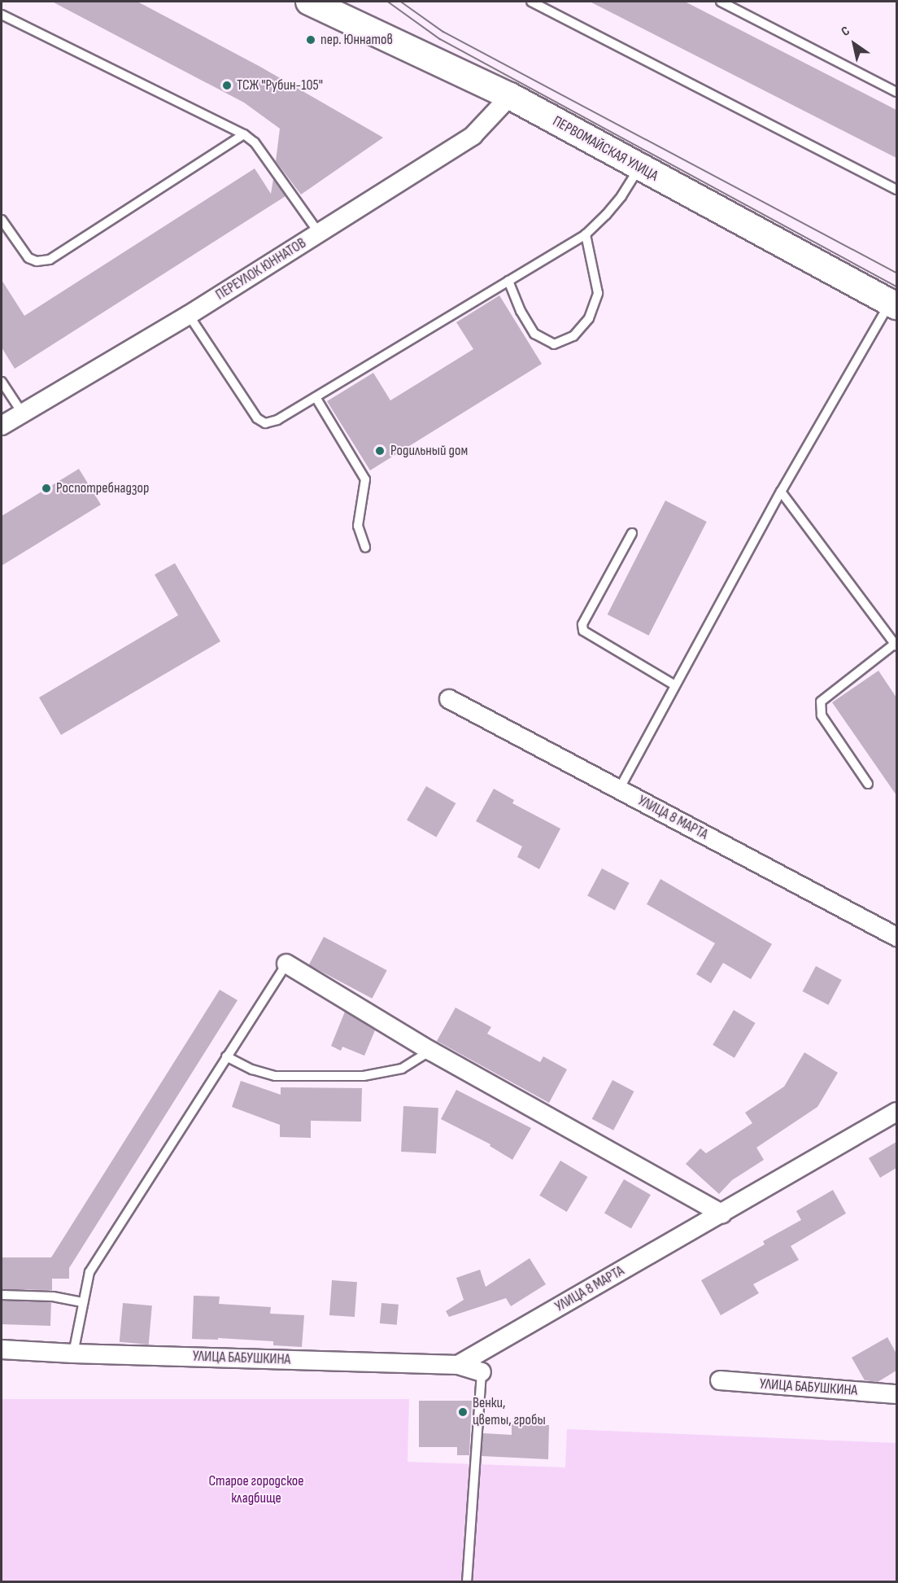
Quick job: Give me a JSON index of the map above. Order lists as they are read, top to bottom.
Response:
{
  "streets": {
    "main road": ["ПЕРВОМАЙСКАЯ УЛИЦА"],
    "street": ["ПЕРЕУЛОК ЮННАТОВ", "УЛИЦА 8 МАРТА", "УЛИЦА БАБУШКИНА"]
  },
  "crossings": [
    ["ПЕРВОМАЙСКАЯ УЛИЦА", "ПЕРЕУЛОК ЮННАТОВ"],
    ["УЛИЦА 8 МАРТА", "УЛИЦА БАБУШКИНА"]
  ],
  "parks": ["Старое городское кладбище"],
  "places": [
    "пер. Юннатов",
    "ТСЖ \"Рубин-105\"",
    "Родильный дом",
    "Роспотребнадзор",
    "Венки, цветы, гробы"
  ],
  "north": "top left"
}
